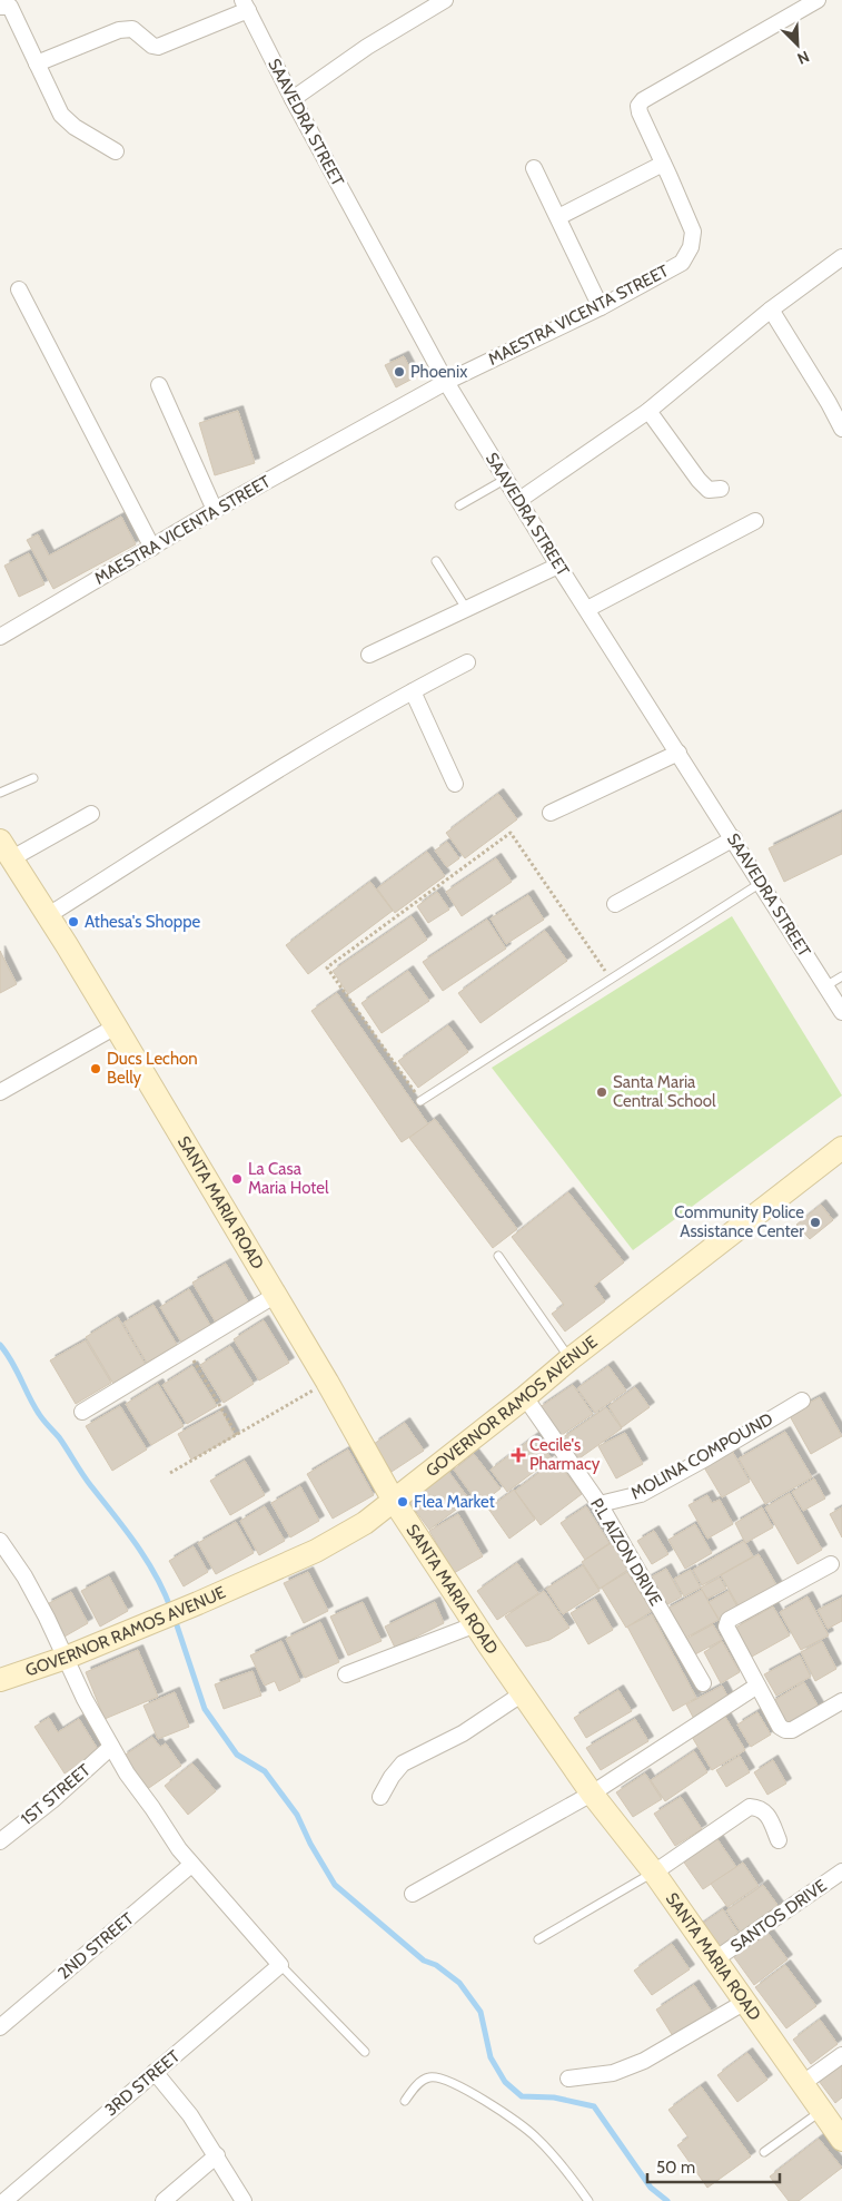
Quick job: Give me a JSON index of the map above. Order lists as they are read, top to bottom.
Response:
{
  "streets": {
    "main road": ["SANTA MARIA ROAD", "GOVERNOR RAMOS AVENUE"],
    "street": [
      "SAAVEDRA STREET",
      "MAESTRA VICENTA STREET",
      "MOLINA COMPOUND",
      "P.L AIZON DRIVE",
      "1ST STREET",
      "SANTOS DRIVE",
      "2ND STREET",
      "3RD STREET"
    ]
  },
  "crossings": [
    ["SAAVEDRA STREET", "MAESTRA VICENTA STREET"],
    ["SANTA MARIA ROAD", "GOVERNOR RAMOS AVENUE"],
    ["SANTA MARIA ROAD", "SANTOS DRIVE"],
    ["GOVERNOR RAMOS AVENUE", "P.L AIZON DRIVE"],
    ["MOLINA COMPOUND", "P.L AIZON DRIVE"]
  ],
  "places": {
    "other": [
      "Phoenix",
      "Athesa's Shoppe",
      "Ducs Lechon Belly",
      "Santa Maria Central School",
      "La Casa Maria Hotel",
      "Community Police Assistance Center",
      "Flea Market"
    ],
    "health": ["Cecile's Pharmacy"]
  },
  "scale_bar": "50 m",
  "north": "bottom right"
}
